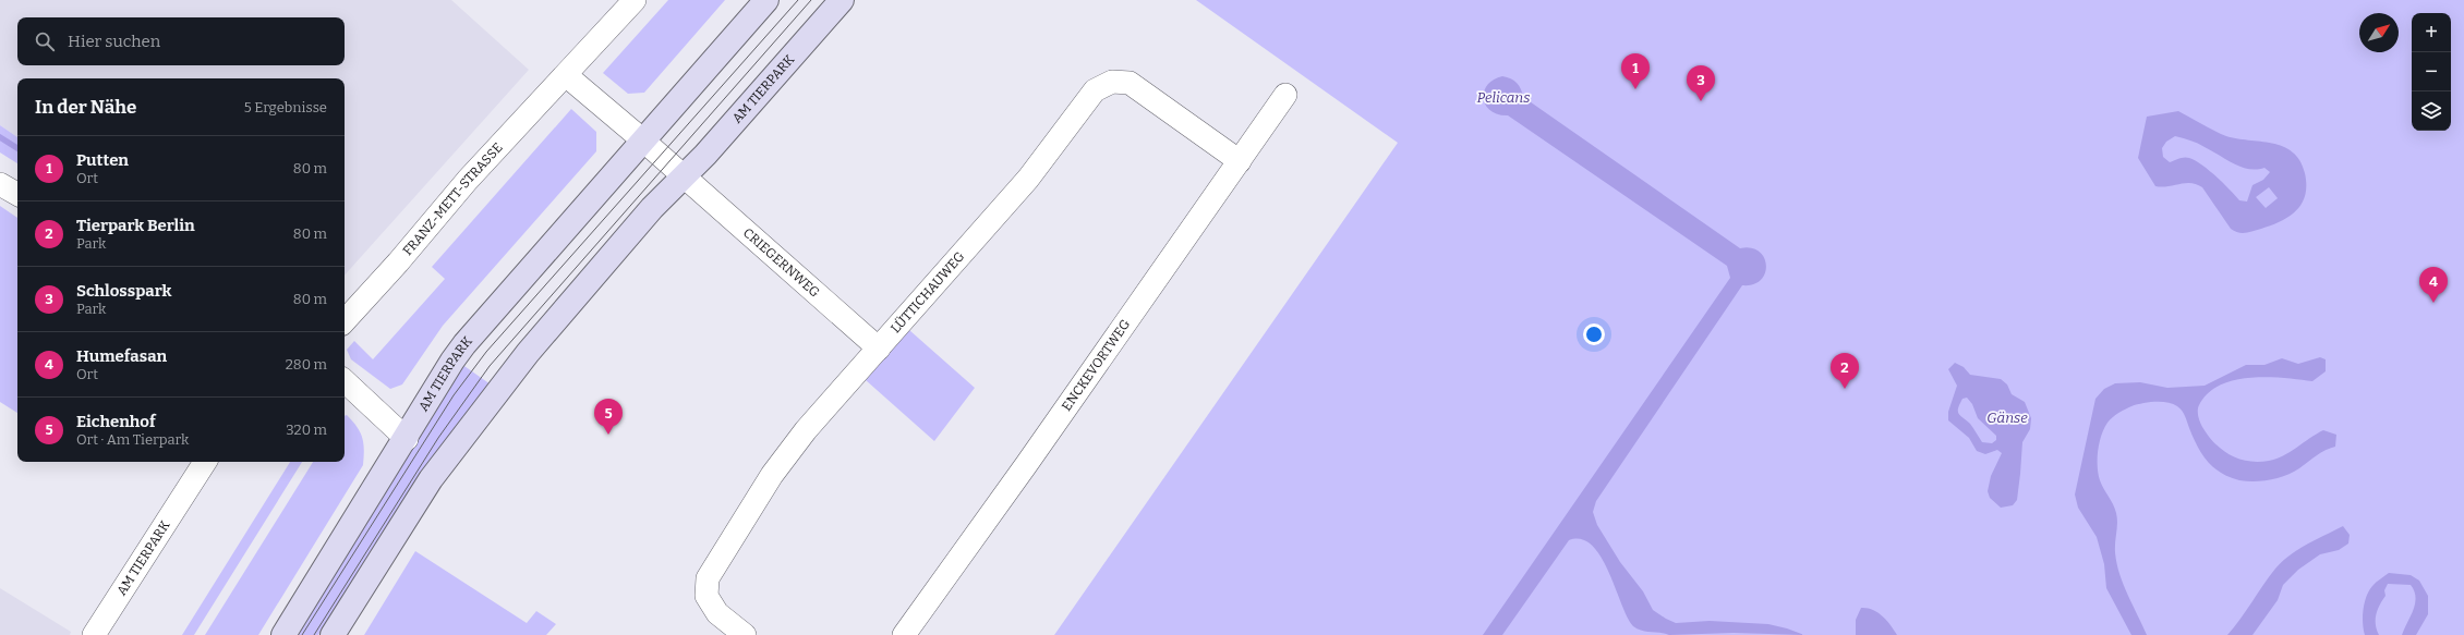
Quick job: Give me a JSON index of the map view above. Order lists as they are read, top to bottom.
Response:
{
  "streets": {
    "main road": ["AM TIERPARK"],
    "street": [
      "FRANZ-METT-STRASSE",
      "CRIEGERNWEG",
      "LÜTTICHAUWEG",
      "ENCKEVORTWEG"
    ]
  },
  "crossings": [
    ["AM TIERPARK", "CRIEGERNWEG"],
    ["CRIEGERNWEG", "LÜTTICHAUWEG"],
    ["LÜTTICHAUWEG", "ENCKEVORTWEG"]
  ],
  "water": ["Pelicans", "Gänse"],
  "north": "top right",
  "page": {
    "map_buttons": ["+", "−"],
    "search": "Hier suchen",
    "pins": [
      "1",
      "3",
      "4",
      "2",
      "5"
    ],
    "heading": ["In der Nähe", "5 Ergebnisse"],
    "list": [
      {
        "mark": "1",
        "name": "Putten",
        "note": "Ort",
        "value": "80 m"
      },
      {
        "mark": "2",
        "name": "Tierpark Berlin",
        "note": "Park",
        "value": "80 m"
      },
      {
        "mark": "3",
        "name": "Schlosspark",
        "note": "Park",
        "value": "80 m"
      },
      {
        "mark": "4",
        "name": "Humefasan",
        "note": "Ort",
        "value": "280 m"
      },
      {
        "mark": "5",
        "name": "Eichenhof",
        "note": "Ort · Am Tierpark",
        "value": "320 m"
      }
    ]
  }
}
